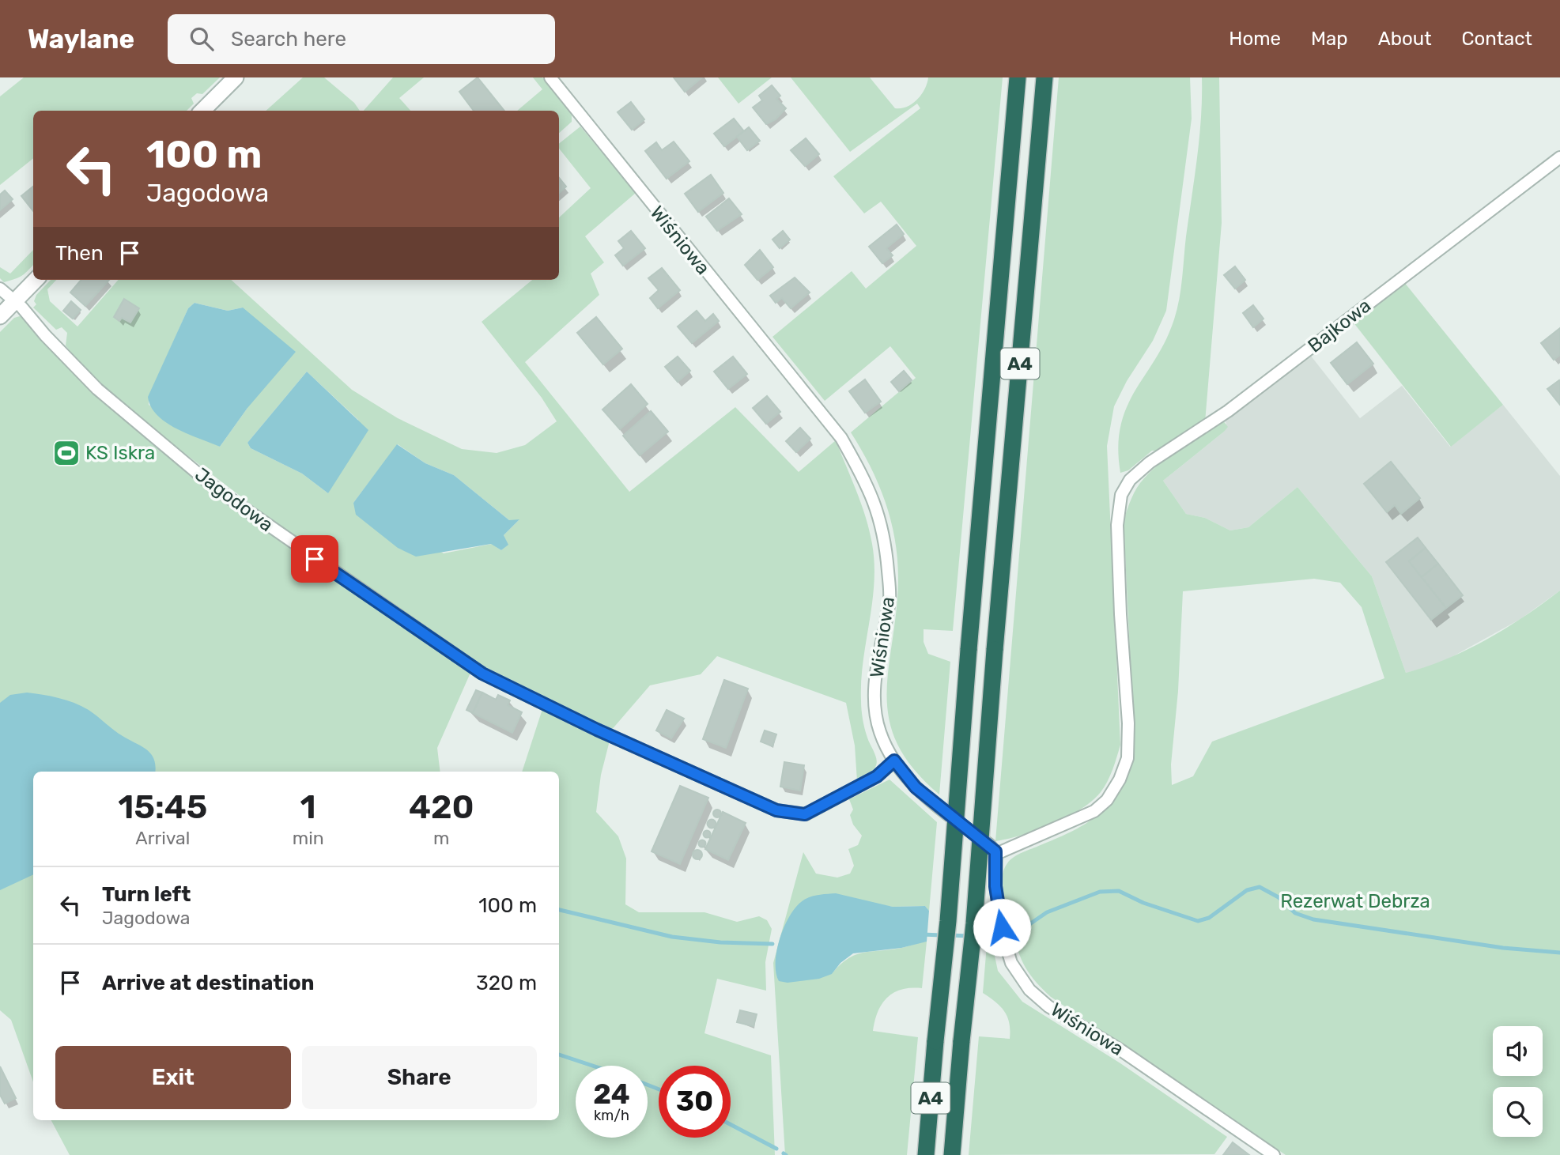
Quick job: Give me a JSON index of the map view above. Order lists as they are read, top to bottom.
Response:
{
  "streets": {
    "highway": ["A4"],
    "street": ["Wiśniowa", "Bajkowa", "Jagodowa"]
  },
  "crossings": [
    ["Wiśniowa", "Bajkowa"],
    ["Wiśniowa", "Jagodowa"]
  ],
  "parks": ["Rezerwat Debrza"],
  "places": {
    "sports": ["KS Iskra"]
  },
  "page": {
    "header": "Waylane",
    "search": "Search here",
    "nav": [
      "Home",
      "Map",
      "About",
      "Contact"
    ],
    "turn": ["100 m", "Jagodowa"],
    "then": "Then",
    "eta": [
      "15:45",
      "Arrival",
      "1",
      "min",
      "420",
      "m"
    ],
    "list": [
      {
        "name": "Turn left",
        "note": "Jagodowa",
        "value": "100 m"
      },
      {
        "name": "Arrive at destination",
        "value": "320 m"
      }
    ],
    "buttons": ["Exit", "Share"],
    "speed": "24 km/h",
    "limit": "30"
  }
}
